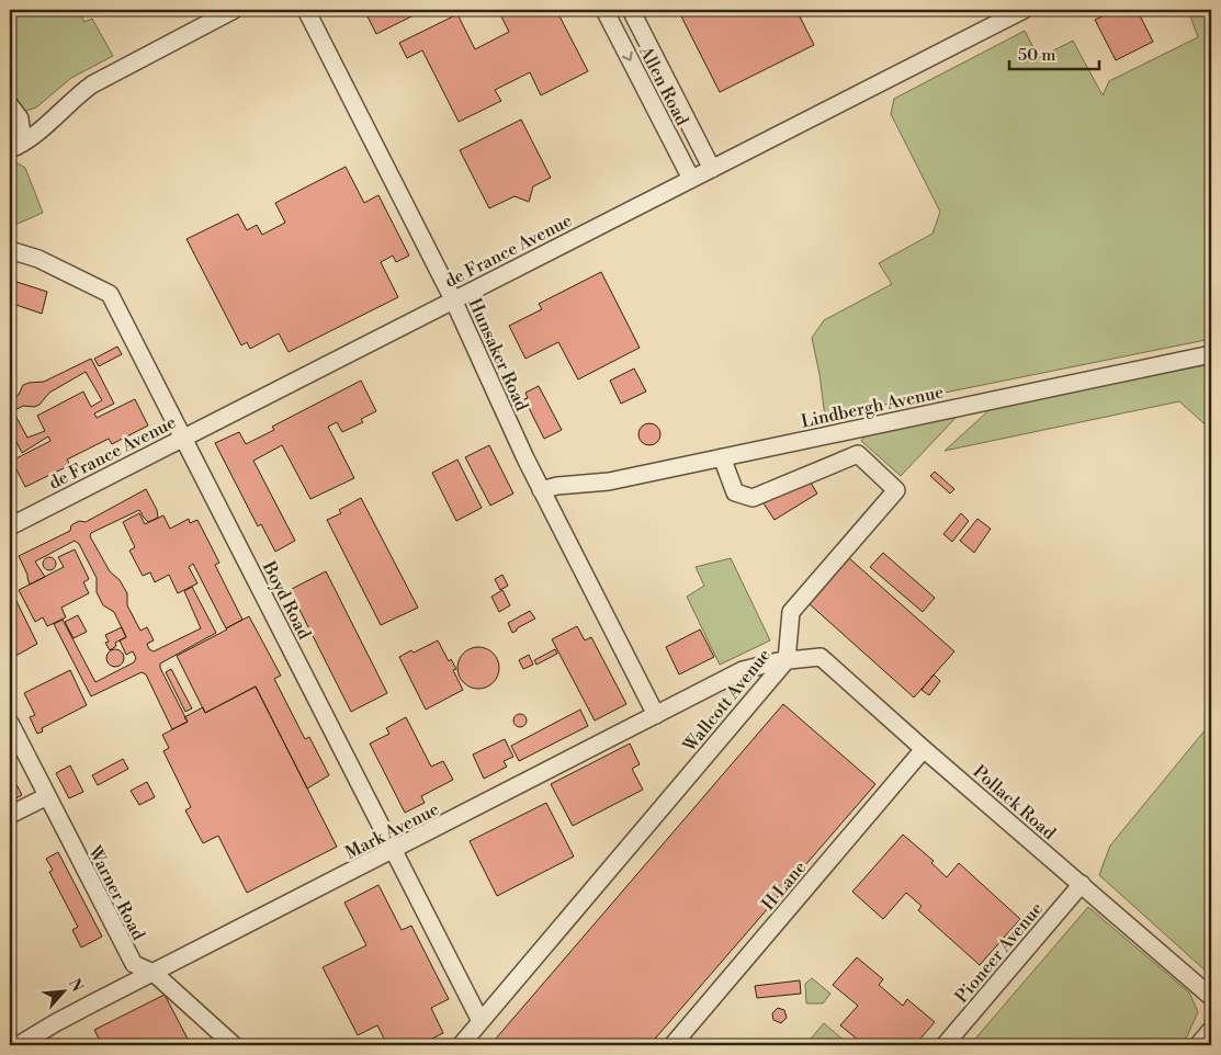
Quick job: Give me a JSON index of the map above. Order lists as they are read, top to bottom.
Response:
{
  "streets": {
    "street": [
      "Allen Road",
      "de France Avenue",
      "Hunsaker Road",
      "Lindbergh Avenue",
      "Boyd Road",
      "Wallcott Avenue",
      "Pollack Road",
      "Mark Avenue",
      "H Lane",
      "Warner Road",
      "Pioneer Avenue"
    ]
  },
  "crossings": [
    ["Allen Road", "de France Avenue"],
    ["de France Avenue", "Hunsaker Road"],
    ["de France Avenue", "Boyd Road"],
    ["Hunsaker Road", "Lindbergh Avenue"],
    ["Hunsaker Road", "Mark Avenue"],
    ["Lindbergh Avenue", "Wallcott Avenue"],
    ["Boyd Road", "Wallcott Avenue"],
    ["Boyd Road", "Mark Avenue"],
    ["Wallcott Avenue", "Pollack Road"],
    ["Wallcott Avenue", "Mark Avenue"],
    ["Pollack Road", "Mark Avenue"],
    ["Pollack Road", "H Lane"],
    ["Pollack Road", "Pioneer Avenue"],
    ["Mark Avenue", "Warner Road"]
  ],
  "scale_bar": "50 m",
  "north": "top right"
}
